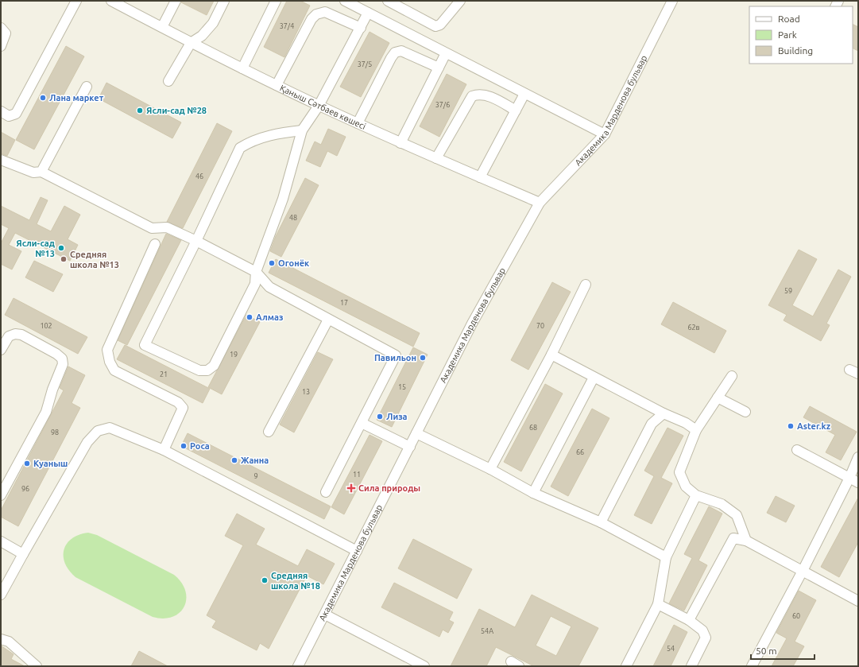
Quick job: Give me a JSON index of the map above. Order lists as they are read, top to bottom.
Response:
{
  "streets": {
    "street": ["Қаныш Сәтбаев көшесі", "Академика Марденова бульвар"]
  },
  "crossings": [
    ["Қаныш Сәтбаев көшесі", "Академика Марденова бульвар"]
  ],
  "places": {
    "other": [
      "Лана маркет",
      "Ясли-сад №28",
      "Ясли-сад №13",
      "Средняя школа №13",
      "Огонёк",
      "Алмаз",
      "Павильон",
      "Лиза",
      "Aster.kz",
      "Роса",
      "Жанна",
      "Куаныш",
      "Средняя школа №18"
    ],
    "health": ["Сила природы"]
  },
  "house_numbers": [
    "37/4",
    "37/5",
    "37/6",
    "46",
    "48",
    "59",
    "17",
    "102",
    "70",
    "62в",
    "19",
    "21",
    "15",
    "13",
    "68",
    "98",
    "66",
    "11",
    "9",
    "96",
    "60",
    "54А",
    "54"
  ],
  "legend": ["Road", "Park", "Building"],
  "scale_bar": "50 m"
}
